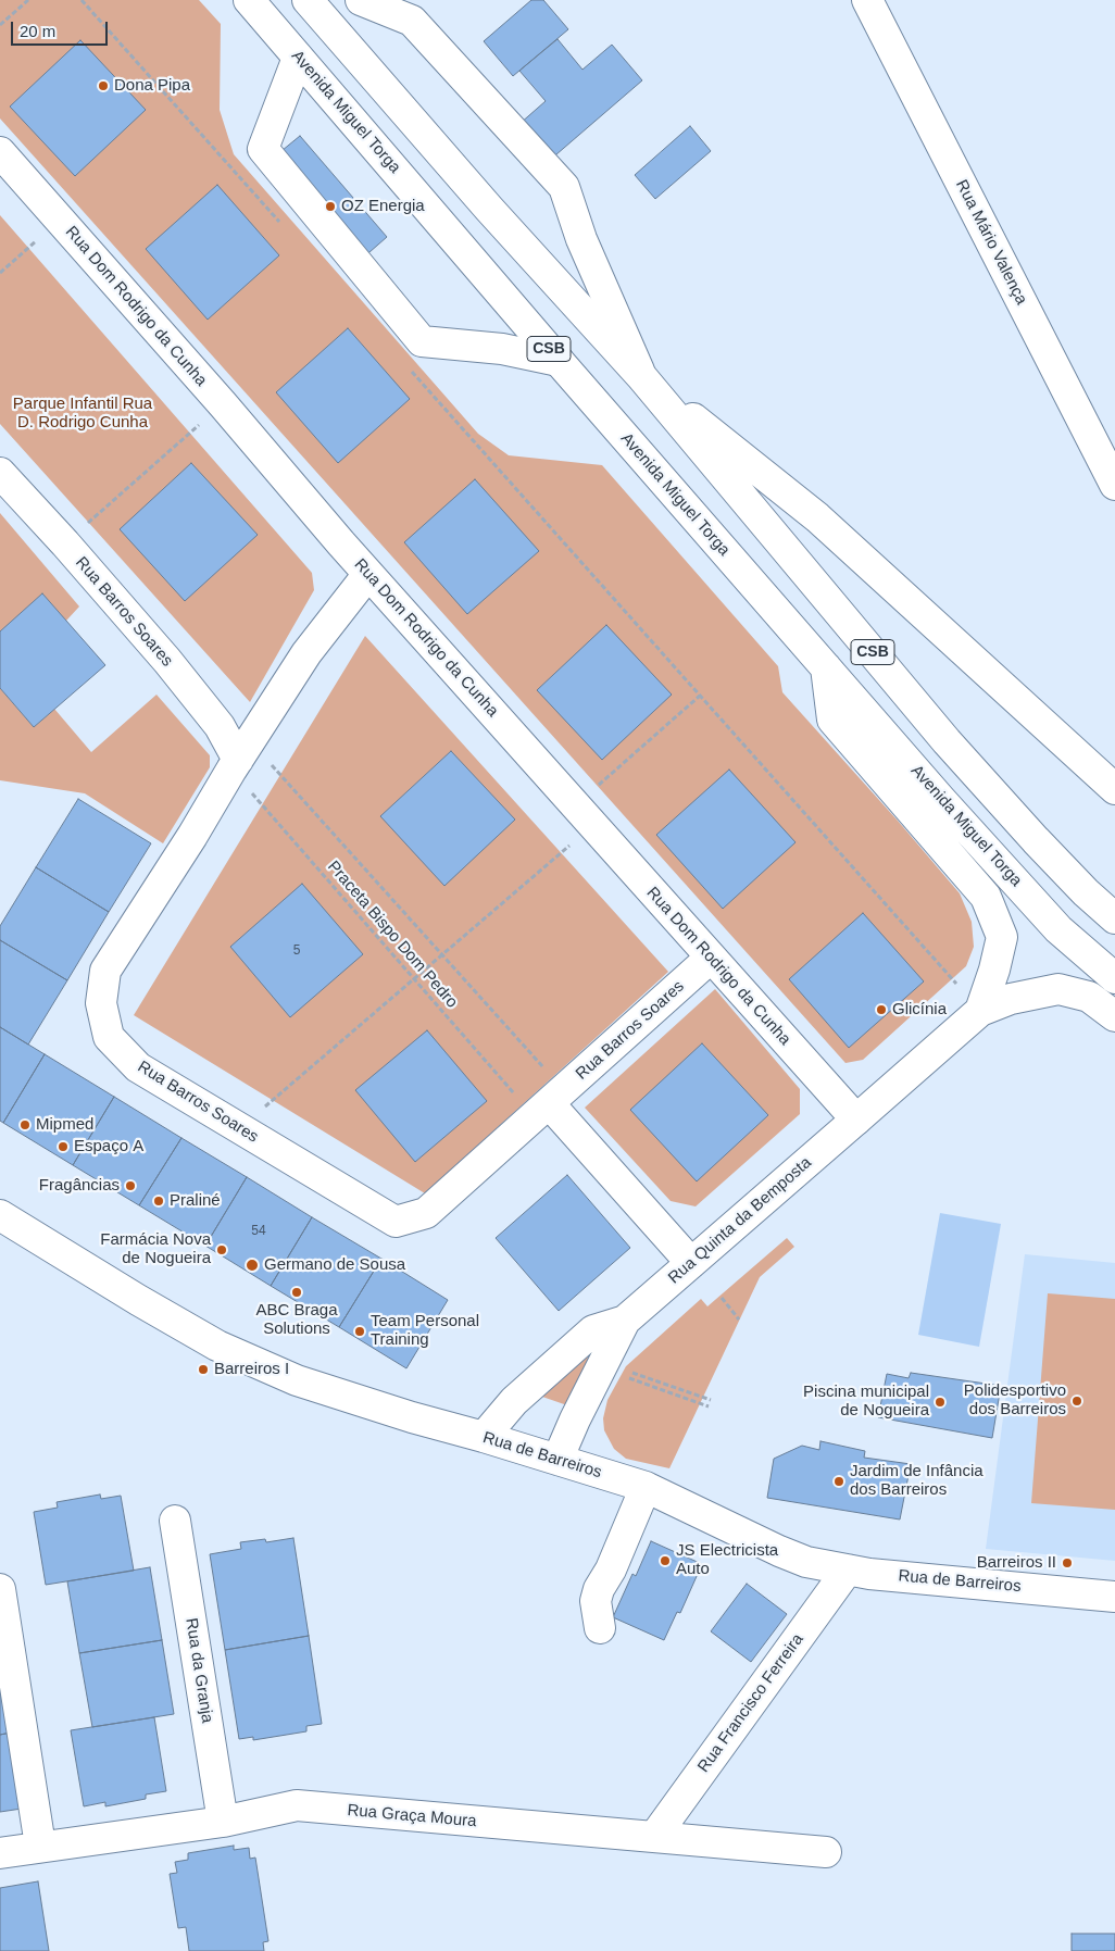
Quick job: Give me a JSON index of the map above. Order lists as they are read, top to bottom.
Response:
{
  "streets": {
    "main road": [
      "Avenida Miguel Torga",
      "Rua Mário Valença",
      "Rua Dom Rodrigo da Cunha",
      "CSB",
      "Rua Barros Soares",
      "Rua Quinta da Bemposta",
      "Rua de Barreiros",
      "Rua da Granja",
      "Rua Francisco Ferreira",
      "Rua Graça Moura"
    ],
    "path": ["Praceta Bispo Dom Pedro"]
  },
  "crossings": [
    ["Rua Dom Rodrigo da Cunha", "Rua Barros Soares"],
    ["Rua Dom Rodrigo da Cunha", "Rua Quinta da Bemposta"],
    ["Rua Barros Soares", "Praceta Bispo Dom Pedro"],
    ["Rua Quinta da Bemposta", "Rua de Barreiros"],
    ["Rua de Barreiros", "Rua Francisco Ferreira"],
    ["Rua da Granja", "Rua Graça Moura"],
    ["Rua Francisco Ferreira", "Rua Graça Moura"]
  ],
  "parks": ["Parque Infantil Rua D. Rodrigo Cunha"],
  "places": [
    "Dona Pipa",
    "OZ Energia",
    "Glicínia",
    "Mipmed",
    "Espaço A",
    "Fragâncias",
    "Praliné",
    "Farmácia Nova de Nogueira",
    "Germano de Sousa",
    "ABC Braga Solutions",
    "Team Personal Training",
    "Barreiros I",
    "Polidesportivo dos Barreiros",
    "Piscina municipal de Nogueira",
    "Jardim de Infância dos Barreiros",
    "JS Electricista Auto",
    "Barreiros II"
  ],
  "house_numbers": ["5", "54"],
  "scale_bar": "20 m"
}
